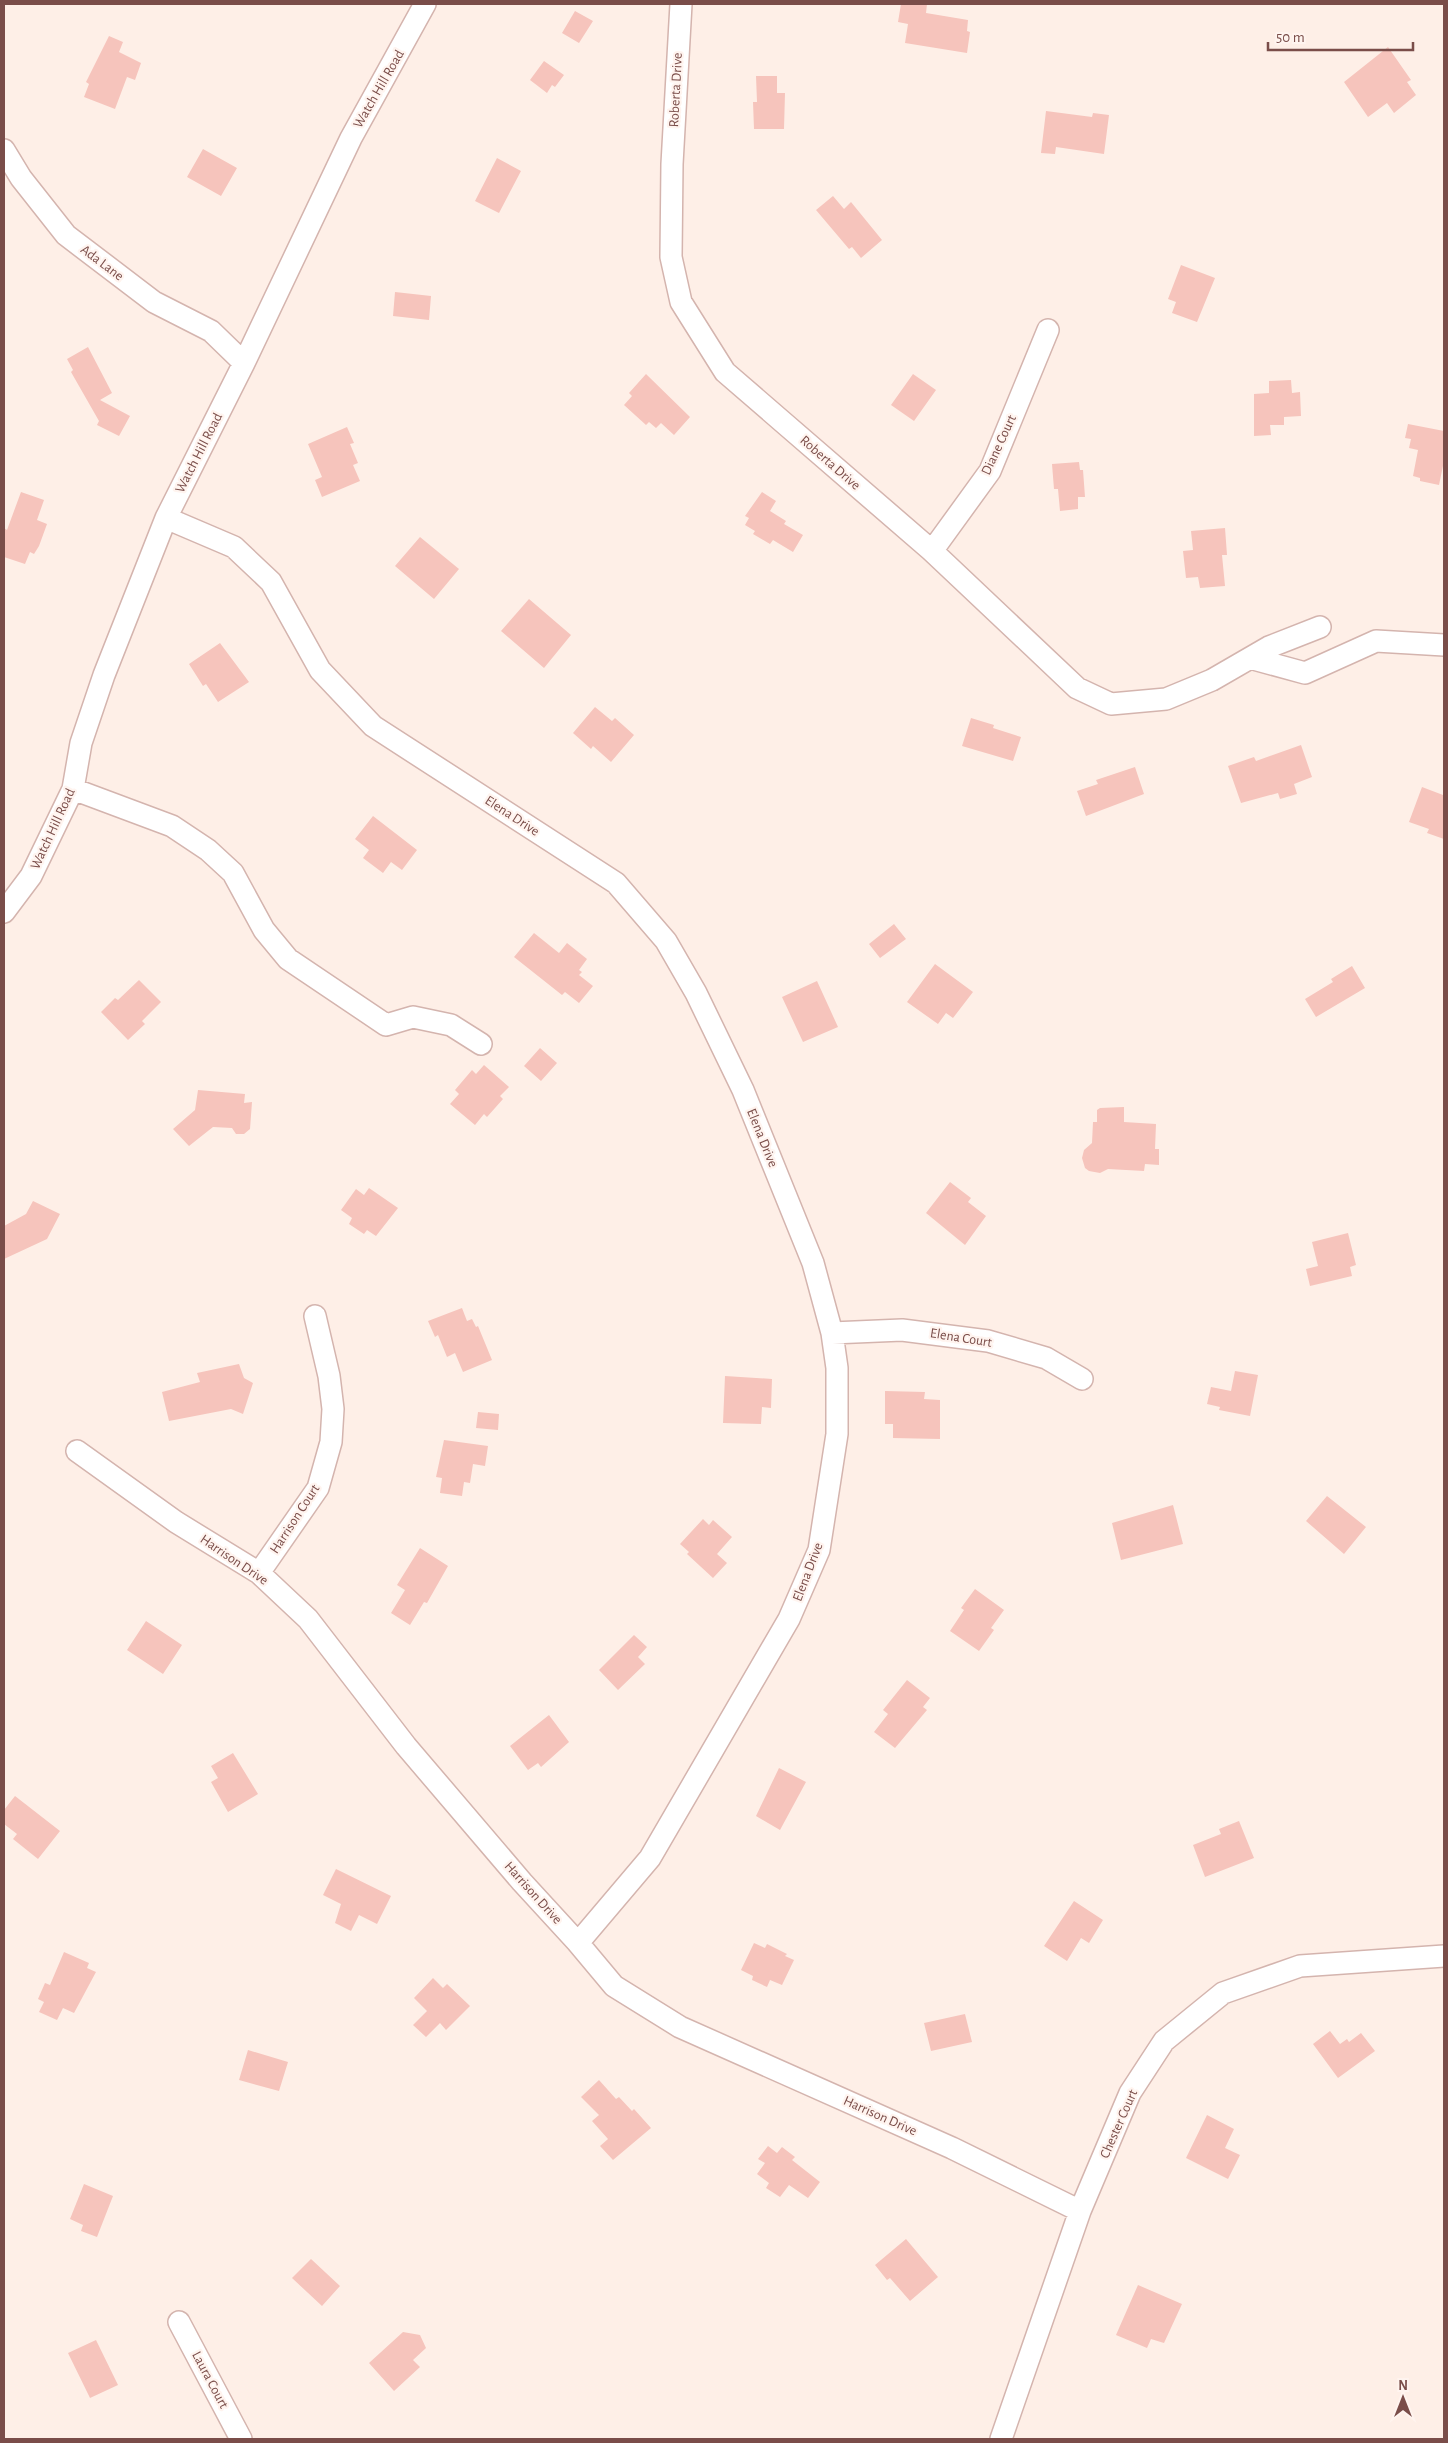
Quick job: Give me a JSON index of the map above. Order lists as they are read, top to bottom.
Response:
{
  "streets": {
    "street": [
      "Watch Hill Road",
      "Roberta Drive",
      "Ada Lane",
      "Diane Court",
      "Elena Drive",
      "Elena Court",
      "Harrison Court",
      "Harrison Drive",
      "Chester Court",
      "Laura Court"
    ]
  },
  "crossings": [
    ["Watch Hill Road", "Ada Lane"],
    ["Watch Hill Road", "Elena Drive"],
    ["Roberta Drive", "Diane Court"],
    ["Elena Drive", "Elena Court"],
    ["Elena Drive", "Harrison Drive"],
    ["Harrison Court", "Harrison Drive"],
    ["Harrison Drive", "Chester Court"]
  ],
  "scale_bar": "50 m",
  "north": "top"
}
